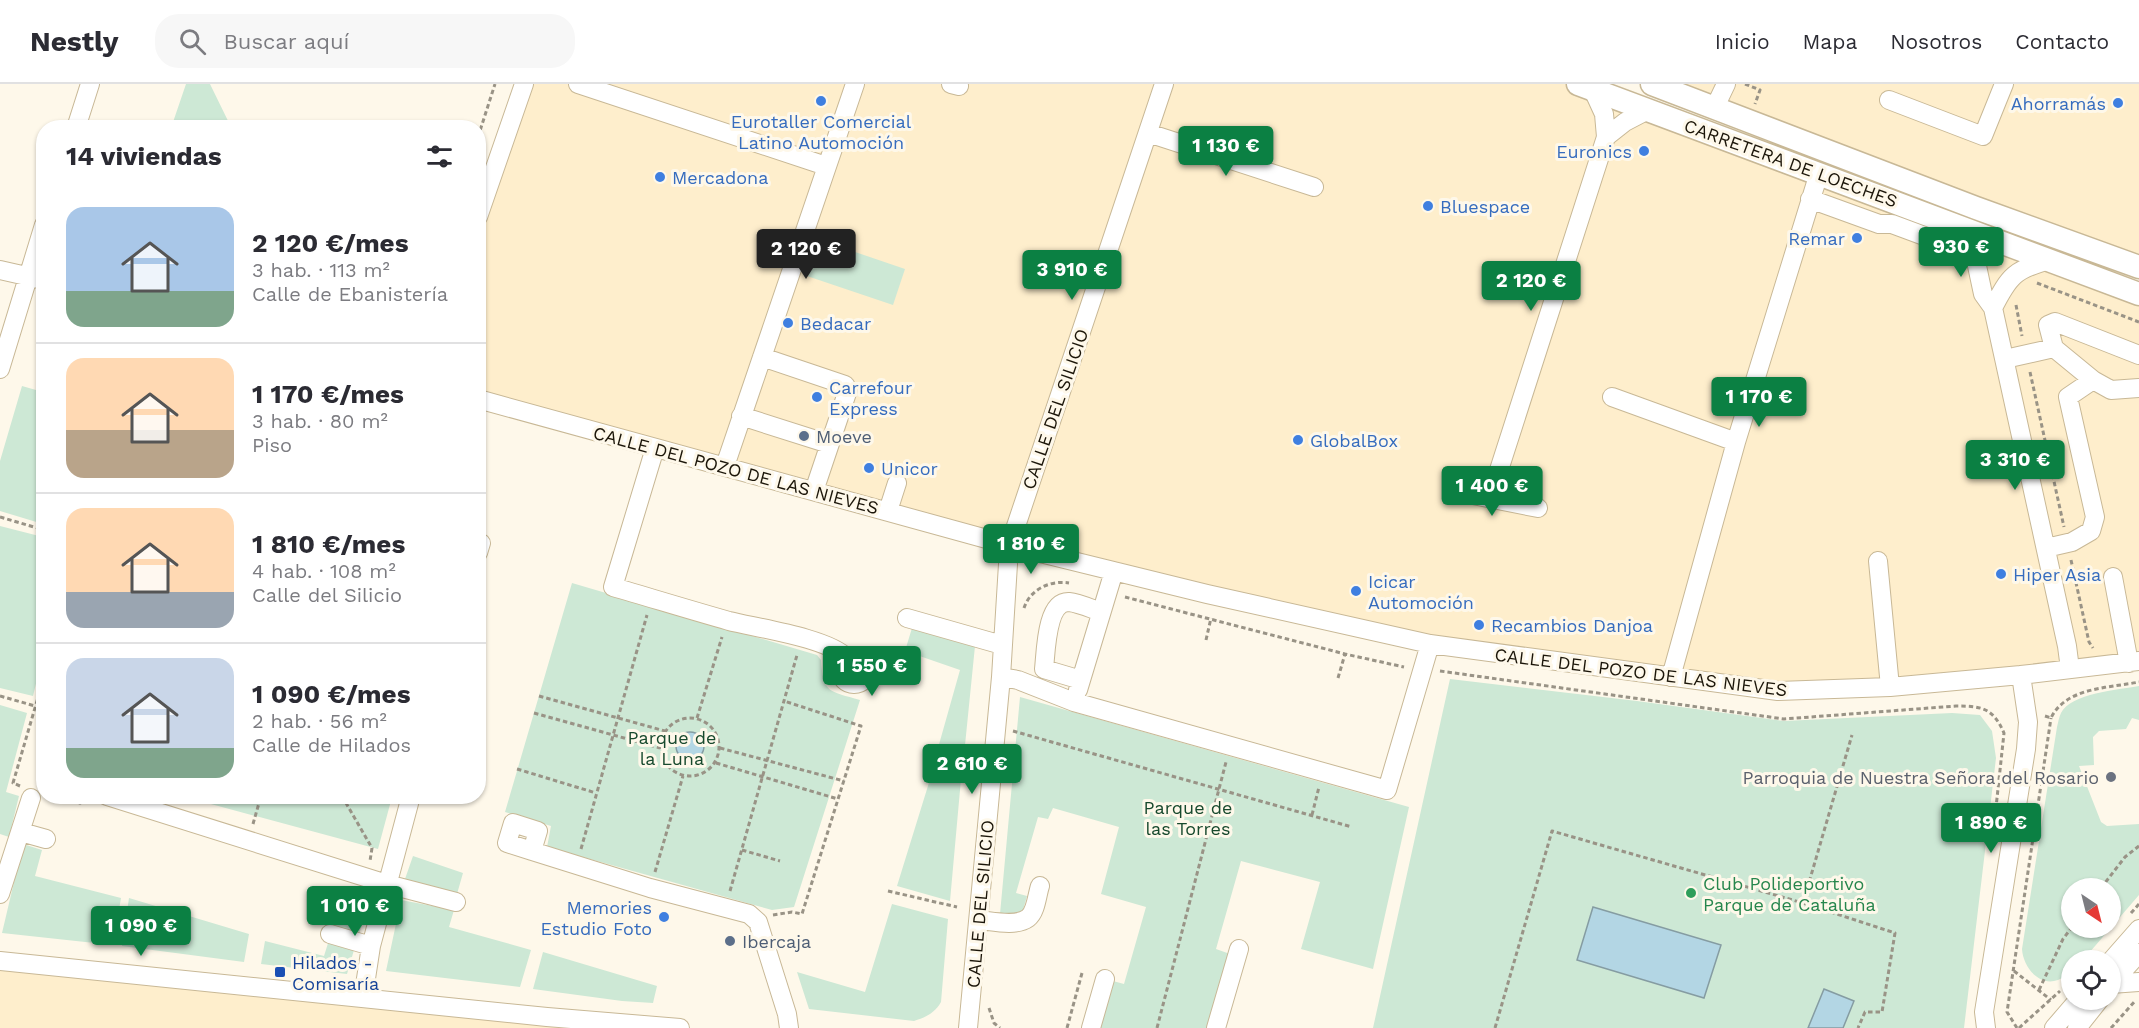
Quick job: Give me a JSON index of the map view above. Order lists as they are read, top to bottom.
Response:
{
  "streets": {
    "main road": ["CARRETERA DE LOECHES"],
    "street": ["CALLE DEL SILICIO", "CALLE DEL POZO DE LAS NIEVES"]
  },
  "crossings": [
    ["CALLE DEL SILICIO", "CALLE DEL POZO DE LAS NIEVES"]
  ],
  "parks": ["Parque de la Luna", "Parque de las Torres"],
  "places": {
    "other": [
      "Eurotaller Comercial Latino Automoción",
      "Ahorramás",
      "Euronics",
      "Mercadona",
      "Bluespace",
      "Remar",
      "Bedacar",
      "Carrefour Express",
      "Moeve",
      "GlobalBox",
      "Unicor",
      "Hiper Asia",
      "Icicar Automoción",
      "Recambios Danjoa",
      "Parroquia de Nuestra Señora del Rosario",
      "Club Polideportivo Parque de Cataluña",
      "Memories Estudio Foto",
      "Ibercaja"
    ],
    "transit": ["Hilados - Comisaría"]
  },
  "north": "bottom right",
  "page": {
    "header": "Nestly",
    "search": "Buscar aquí",
    "nav": [
      "Inicio",
      "Mapa",
      "Nosotros",
      "Contacto"
    ],
    "heading": "14 viviendas",
    "price": [
      "1 130 €",
      "930 €",
      "2 120 €",
      "3 910 €",
      "2 120 €",
      "1 170 €",
      "3 310 €",
      "1 400 €",
      "1 810 €",
      "1 550 €",
      "2 610 €",
      "1 890 €",
      "1 010 €",
      "1 090 €"
    ],
    "list": [
      {
        "name": "2 120 €/mes",
        "note": "3 hab. · 113 m² · Calle de Ebanistería"
      },
      {
        "name": "1 170 €/mes",
        "note": "3 hab. · 80 m² · Piso"
      },
      {
        "name": "1 810 €/mes",
        "note": "4 hab. · 108 m² · Calle del Silicio"
      },
      {
        "name": "1 090 €/mes",
        "note": "2 hab. · 56 m² · Calle de Hilados"
      }
    ]
  }
}
